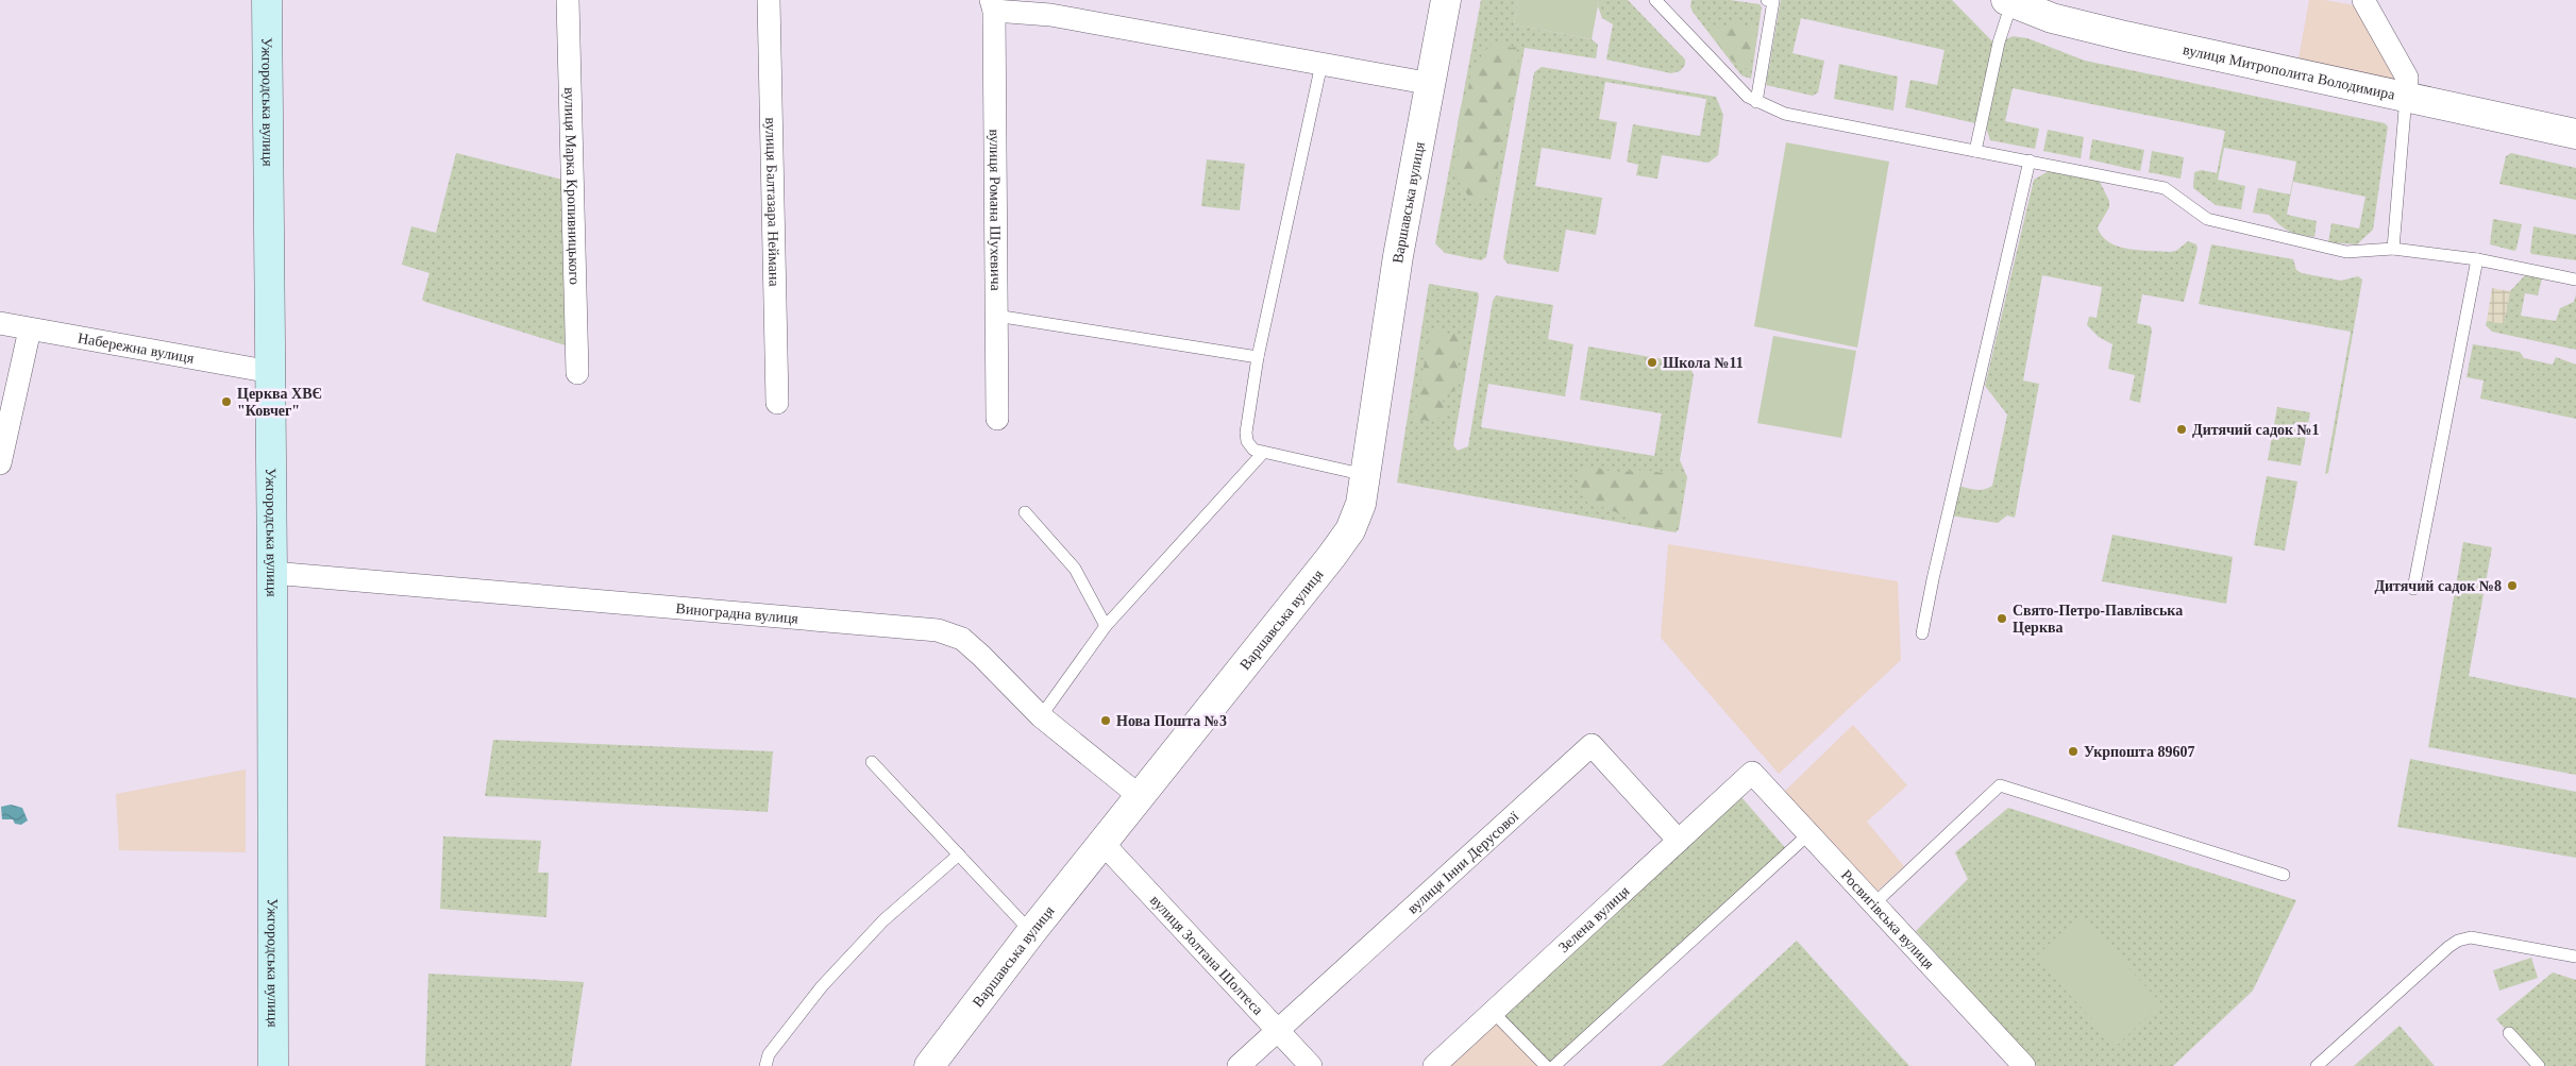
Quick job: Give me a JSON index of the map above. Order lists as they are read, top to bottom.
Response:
{
  "streets": {
    "main road": ["Ужгородська вулиця"],
    "street": [
      "вулиця Митрополита Володимира",
      "вулиця Марка Кропивницького",
      "вулиця Балтазара Неймана",
      "Варшавська вулиця",
      "вулиця Романа Шухевича",
      "Набережна вулиця",
      "Виноградна вулиця",
      "вулиця Інни Дерусової",
      "Росвигівська вулиця",
      "Зелена вулиця",
      "вулиця Золтана Шолтеса"
    ]
  },
  "crossings": [
    ["Ужгородська вулиця", "Набережна вулиця"],
    ["Ужгородська вулиця", "Виноградна вулиця"],
    ["Варшавська вулиця", "Виноградна вулиця"],
    ["Варшавська вулиця", "вулиця Золтана Шолтеса"],
    ["вулиця Інни Дерусової", "Зелена вулиця"],
    ["вулиця Інни Дерусової", "вулиця Золтана Шолтеса"],
    ["Росвигівська вулиця", "Зелена вулиця"]
  ],
  "places": [
    "Школа №11",
    "Церква ХВЄ \"Ковчег\"",
    "Дитячий садок №1",
    "Дитячий садок №8",
    "Свято-Петро-Павлівська Церква",
    "Нова Пошта №3",
    "Укрпошта 89607"
  ]
}
